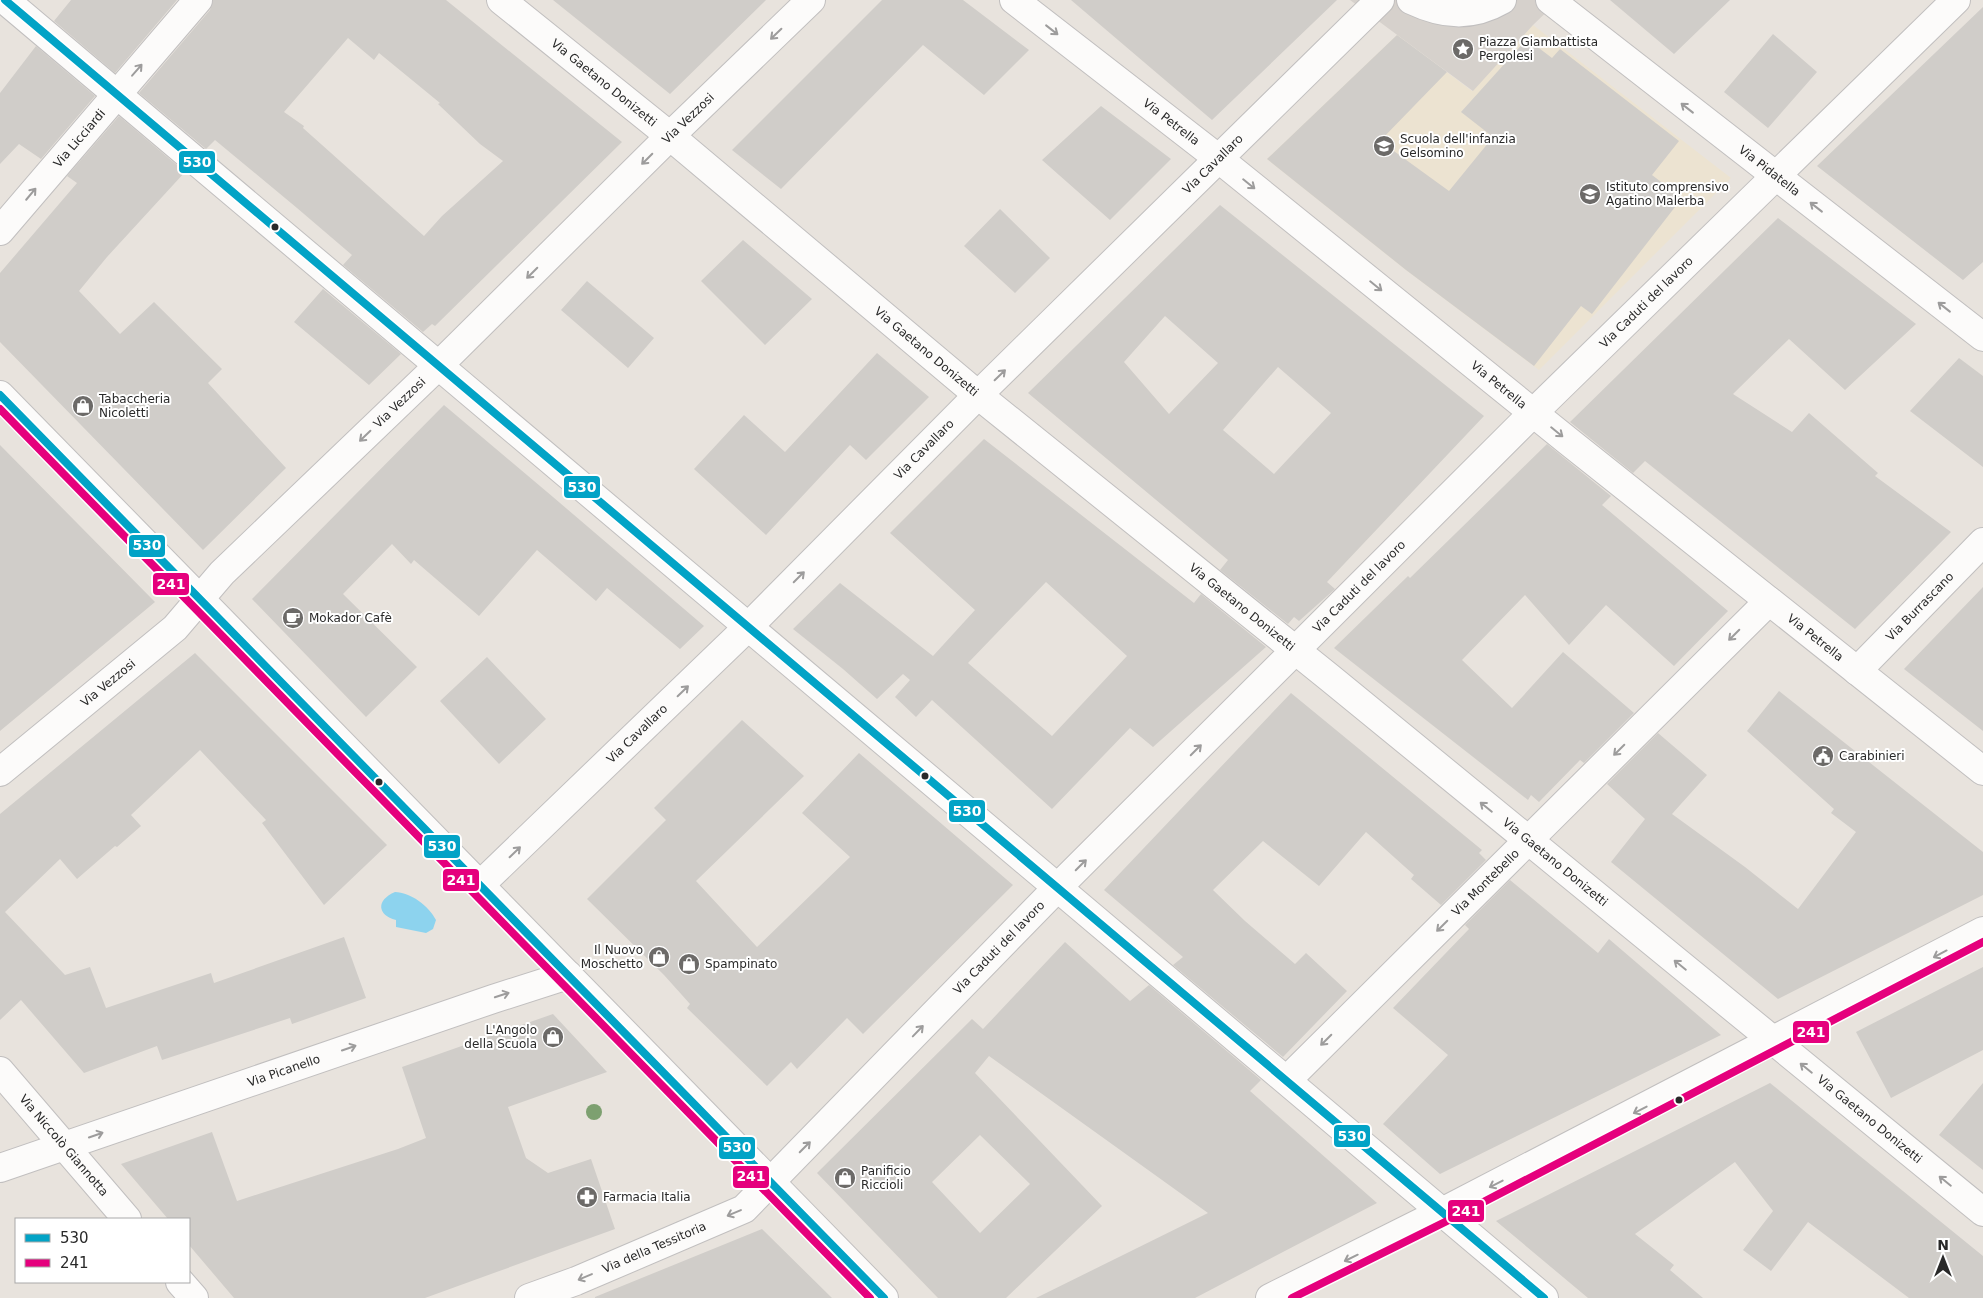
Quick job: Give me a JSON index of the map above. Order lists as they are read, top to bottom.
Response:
{
  "streets": {
    "street": [
      "Via Gaetano Donizetti",
      "Via Vezzosi",
      "Via Petrella",
      "Via Licciardi",
      "Via Cavallaro",
      "Via Pidatella",
      "Via Caduti del lavoro",
      "Via Burrascano",
      "Via Montebello",
      "Via Picanello",
      "Via Niccolò Giannotta",
      "Via della Tessitoria"
    ]
  },
  "crossings": [
    ["Via Gaetano Donizetti", "Via Vezzosi"],
    ["Via Gaetano Donizetti", "Via Cavallaro"],
    ["Via Gaetano Donizetti", "Via Caduti del lavoro"],
    ["Via Gaetano Donizetti", "Via Montebello"],
    ["Via Petrella", "Via Cavallaro"],
    ["Via Petrella", "Via Caduti del lavoro"],
    ["Via Petrella", "Via Burrascano"],
    ["Via Petrella", "Via Montebello"],
    ["Via Pidatella", "Via Caduti del lavoro"],
    ["Via Caduti del lavoro", "Via della Tessitoria"],
    ["Via Picanello", "Via Niccolò Giannotta"]
  ],
  "one_way": [
    "Via Gaetano Donizetti",
    "Via Vezzosi",
    "Via Petrella",
    "Via Licciardi",
    "Via Cavallaro",
    "Via Pidatella",
    "Via Caduti del lavoro",
    "Via Montebello",
    "Via Picanello",
    "Via della Tessitoria"
  ],
  "places": {
    "place": ["Piazza Giambattista Pergolesi"],
    "school or university": ["Scuola dell'infanzia Gelsomino", "Istituto comprensivo Agatino Malerba"],
    "shop": [
      "Tabaccheria Nicoletti",
      "Il Nuovo Moschetto",
      "Spampinato",
      "L'Angolo della Scuola",
      "Panificio Riccioli"
    ],
    "cafe": ["Mokador Cafè"],
    "public building": ["Carabinieri"],
    "pharmacy": ["Farmacia Italia"]
  },
  "lines": ["transit line 530", "transit line 241"],
  "legend": ["530", "241"],
  "north": "top"
}
